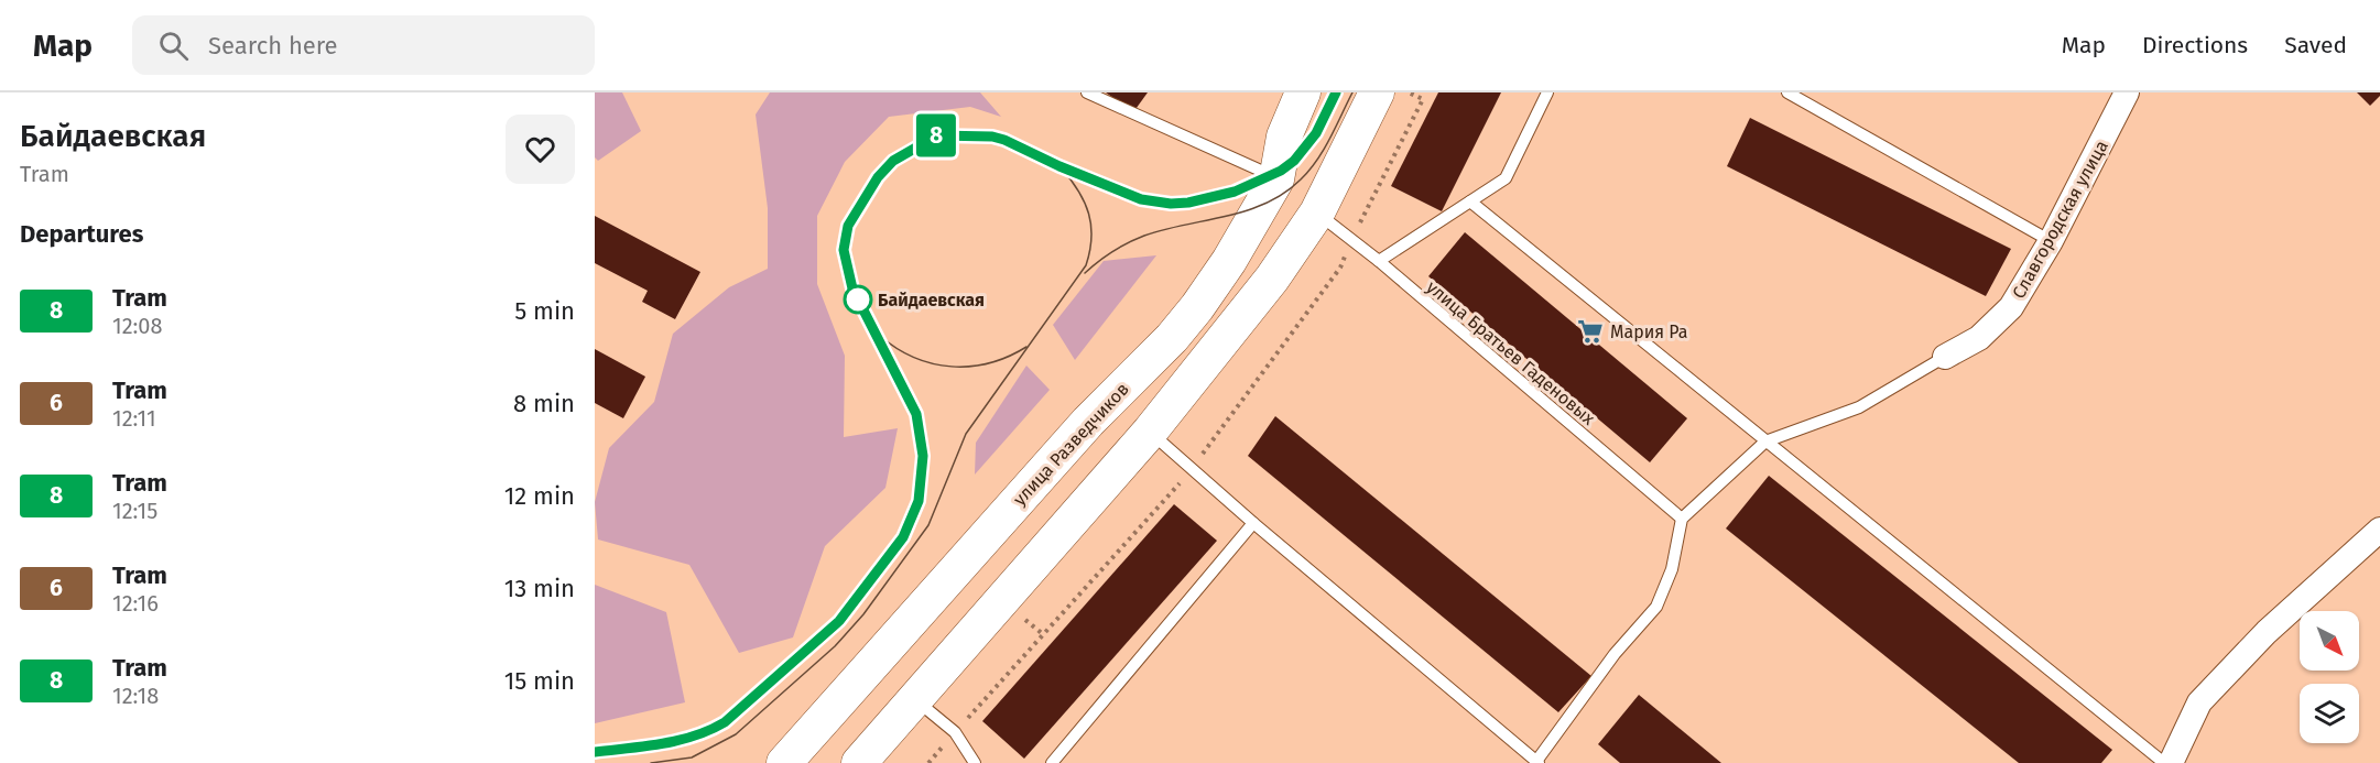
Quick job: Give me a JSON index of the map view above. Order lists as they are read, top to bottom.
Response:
{
  "streets": {
    "main road": ["улица Разведчиков"],
    "street": ["Славгородская улица"],
    "lane": ["улица Братьев Гаденовых"]
  },
  "places": {
    "other": ["Байдаевская"],
    "supermarket": ["Мария Ра"]
  },
  "lines": ["tram line 8"],
  "north": "bottom right",
  "page": {
    "header": "Map",
    "search": "Search here",
    "nav": ["Map", "Directions", "Saved"],
    "heading": [
      ["Байдаевская", "Tram"],
      "Departures"
    ],
    "on_map": "8",
    "list": [
      {
        "mark": "8",
        "name": "Tram",
        "note": "12:08",
        "value": "5 min"
      },
      {
        "mark": "6",
        "name": "Tram",
        "note": "12:11",
        "value": "8 min"
      },
      {
        "mark": "8",
        "name": "Tram",
        "note": "12:15",
        "value": "12 min"
      },
      {
        "mark": "6",
        "name": "Tram",
        "note": "12:16",
        "value": "13 min"
      },
      {
        "mark": "8",
        "name": "Tram",
        "note": "12:18",
        "value": "15 min"
      }
    ]
  }
}
